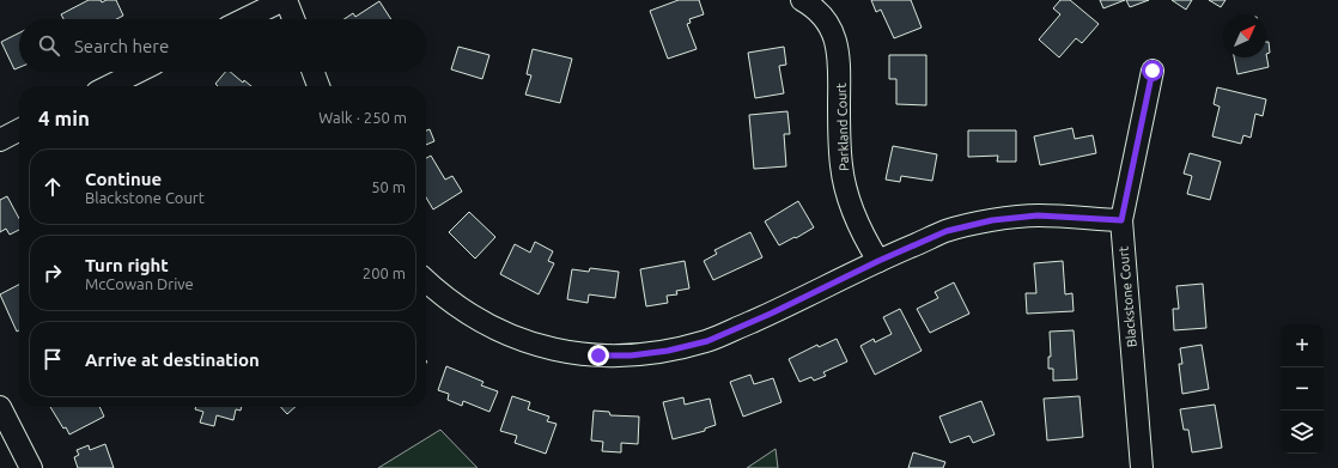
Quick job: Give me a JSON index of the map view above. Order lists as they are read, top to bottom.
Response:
{
  "streets": {
    "street": ["Parkland Court", "Blackstone Court"]
  },
  "north": "top right",
  "page": {
    "search": "Search here",
    "heading": ["4 min", "Walk · 250 m"],
    "list": [
      ["Continue", "Blackstone Court", "50 m"],
      ["Turn right", "McCowan Drive", "200 m"],
      "Arrive at destination"
    ],
    "map_buttons": ["+", "−"]
  }
}
